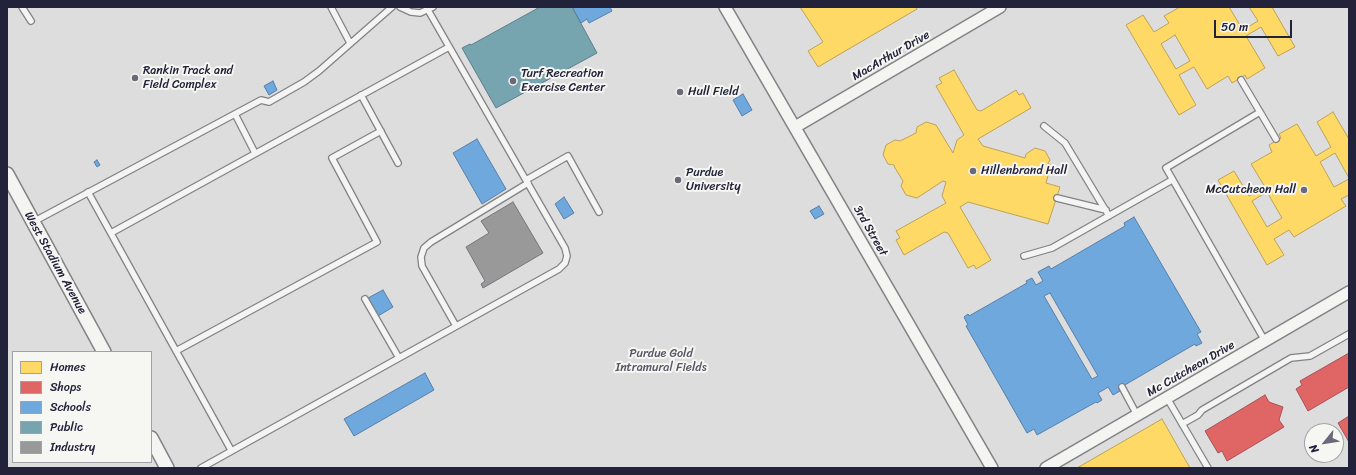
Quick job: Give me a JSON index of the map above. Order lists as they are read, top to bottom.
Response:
{
  "streets": {
    "street": [
      "MacArthur Drive",
      "3rd Street",
      "West Stadium Avenue",
      "Mc Cutcheon Drive"
    ]
  },
  "crossings": [
    ["MacArthur Drive", "3rd Street"]
  ],
  "parks": ["Purdue Gold Intramural Fields"],
  "places": [
    "Rankin Track and Field Complex",
    "Turf Recreation Exercise Center",
    "Hull Field",
    "Hillenbrand Hall",
    "Purdue University",
    "McCutcheon Hall"
  ],
  "legend": [
    "Homes",
    "Shops",
    "Schools",
    "Public",
    "Industry"
  ],
  "scale_bar": "50 m",
  "north": "bottom left"
}
